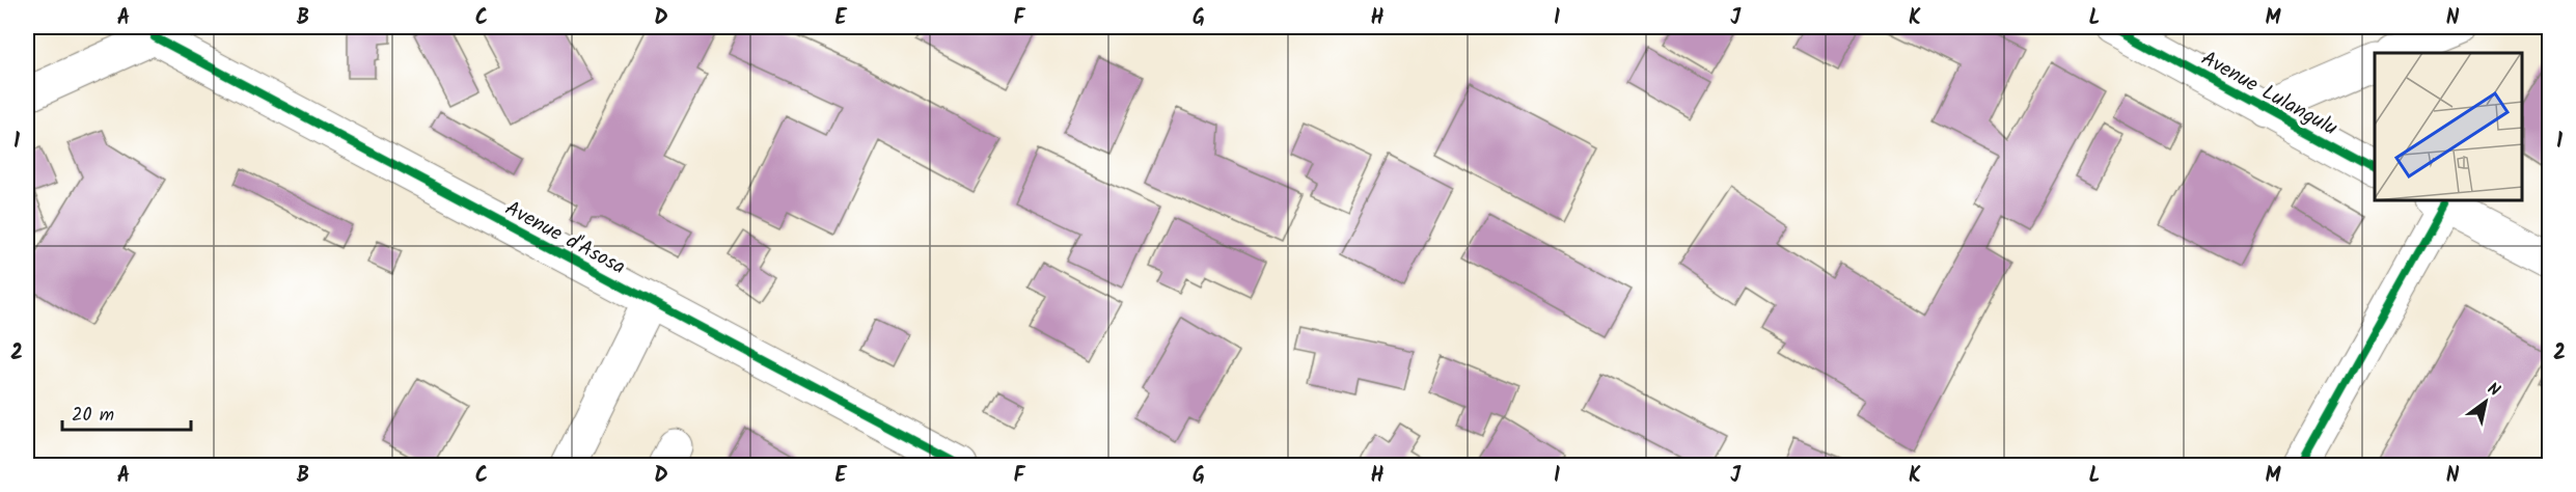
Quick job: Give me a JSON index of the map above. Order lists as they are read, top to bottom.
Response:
{
  "streets": {
    "street": ["Avenue Lulangulu", "Avenue d'Asosa"]
  },
  "scale_bar": "20 m",
  "north": "top right",
  "grid": {
    "columns": [
      "A",
      "B",
      "C",
      "D",
      "E",
      "F",
      "G",
      "H",
      "I",
      "J",
      "K",
      "L",
      "M",
      "N"
    ],
    "rows": ["1", "2"]
  }
}
